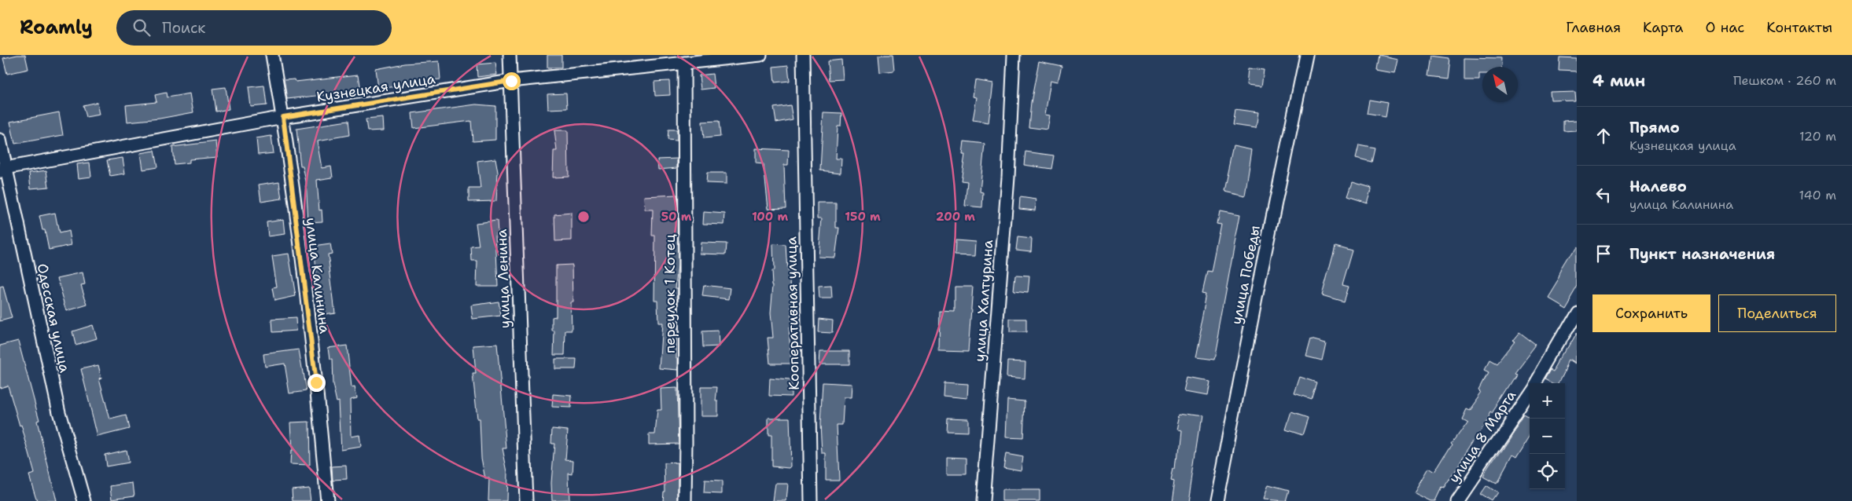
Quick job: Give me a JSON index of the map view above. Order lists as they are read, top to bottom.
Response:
{
  "streets": {
    "street": [
      "Кузнецкая улица",
      "улица Победы",
      "улица Калинина",
      "улица Ленина",
      "переулок 1 Котец",
      "улица Халтурина",
      "Кооперативная улица",
      "Одесская улица",
      "улица 8 Марта"
    ]
  },
  "crossings": [
    ["Кузнецкая улица", "улица Калинина"],
    ["Кузнецкая улица", "улица Ленина"],
    ["Кузнецкая улица", "переулок 1 Котец"],
    ["Кузнецкая улица", "Одесская улица"]
  ],
  "north": "top left",
  "page": {
    "header": "Roamly",
    "search": "Поиск",
    "nav": [
      "Главная",
      "Карта",
      "О нас",
      "Контакты"
    ],
    "heading": ["4 мин", "Пешком · 260 m"],
    "list": [
      ["Прямо", "Кузнецкая улица", "120 m"],
      ["Налево", "улица Калинина", "140 m"],
      "Пункт назначения"
    ],
    "buttons": ["Сохранить", "Поделиться"],
    "map_buttons": ["+", "−"]
  },
  "rings": [
    "50 m",
    "100 m",
    "150 m",
    "200 m"
  ]
}
